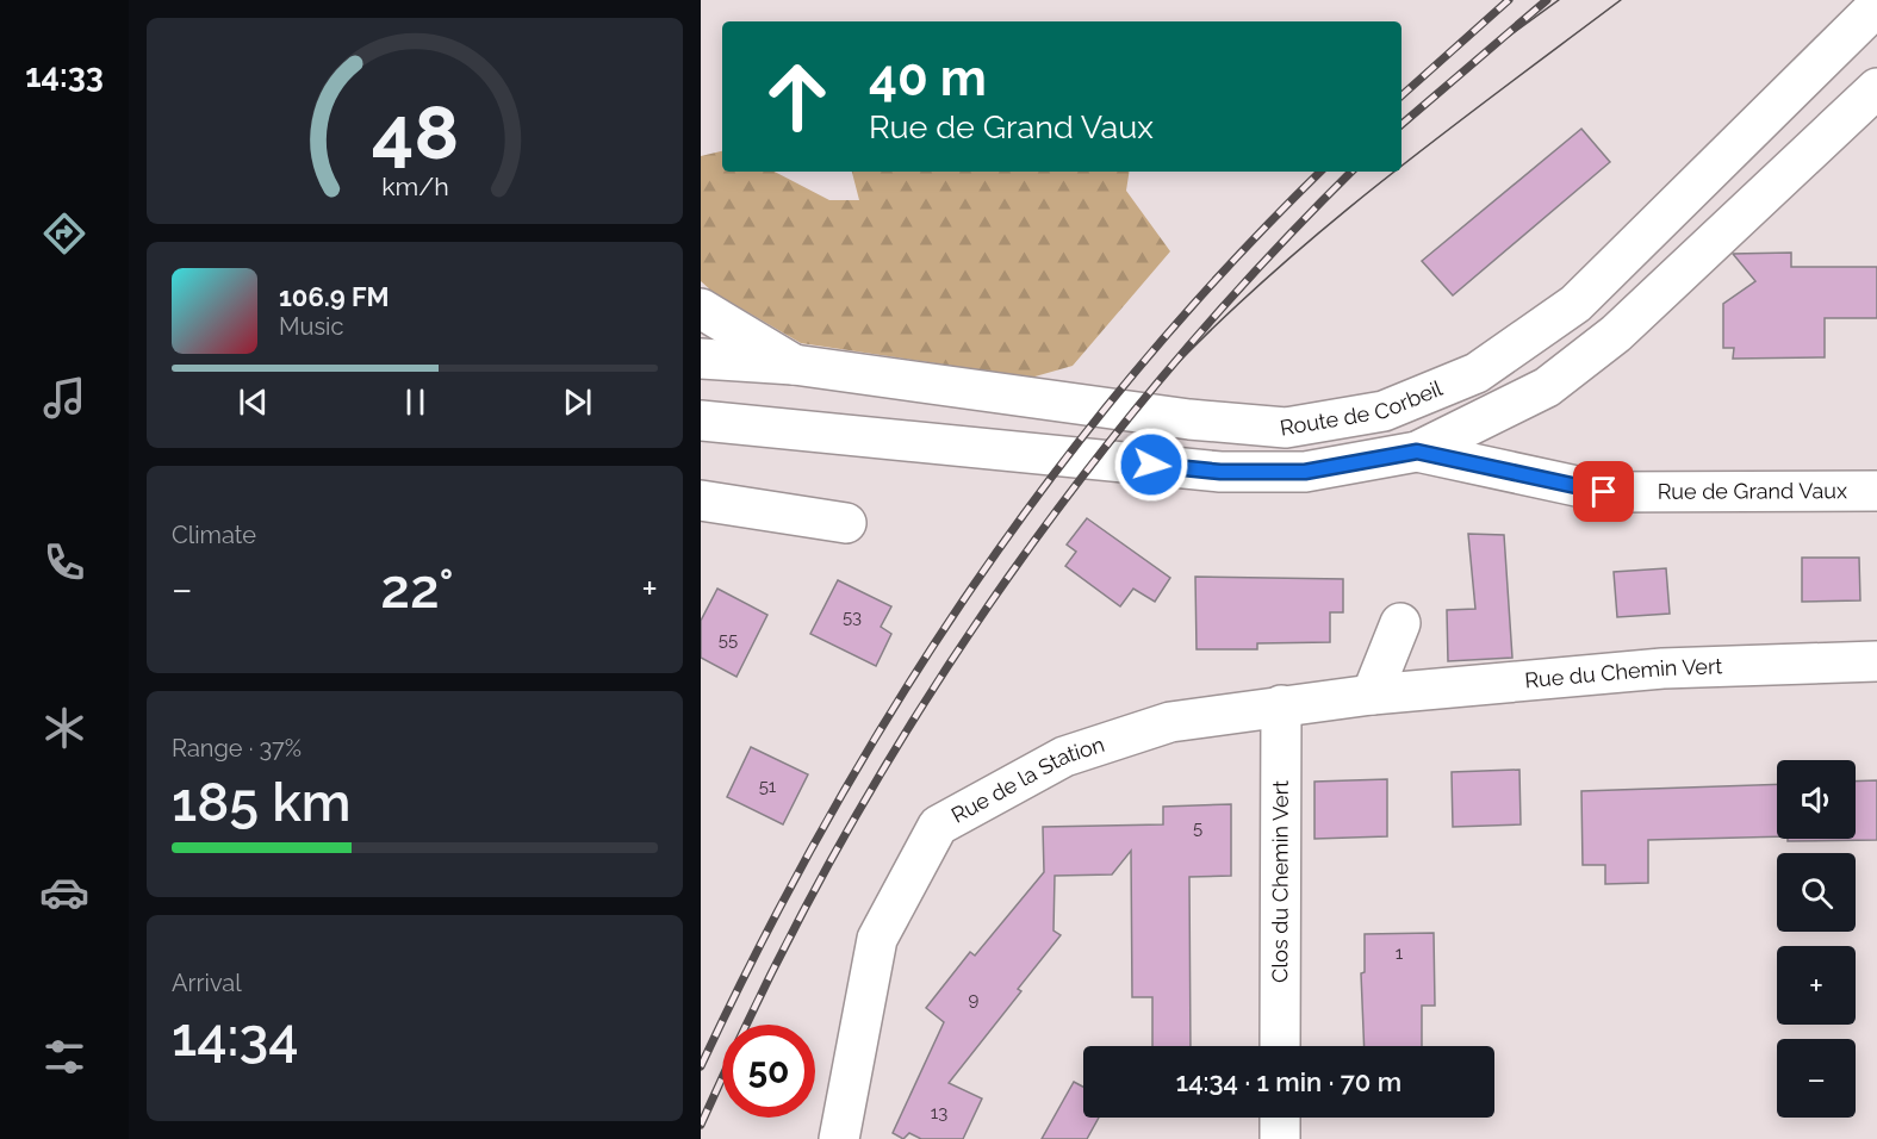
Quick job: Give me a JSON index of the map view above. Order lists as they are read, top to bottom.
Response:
{
  "streets": {
    "main road": [
      "Route de Corbeil",
      "Rue de Grand Vaux",
      "Rue du Chemin Vert",
      "Rue de la Station",
      "Clos du Chemin Vert"
    ]
  },
  "crossings": [
    ["Rue du Chemin Vert", "Rue de la Station"],
    ["Rue de la Station", "Clos du Chemin Vert"]
  ],
  "house_numbers": [
    "53",
    "55",
    "51",
    "5",
    "1",
    "9",
    "13"
  ],
  "page": {
    "tabs": "14:33",
    "turn": ["40 m", "Rue de Grand Vaux"],
    "song": ["106.9 FM", "Music"],
    "tile": [
      "Climate",
      ["Range · 37%", "185 km"],
      ["Arrival", "14:34"]
    ],
    "heat": ["−", "22°", "+"],
    "map_buttons": ["+", "−"],
    "limit": "50",
    "trip": "14:34 · 1 min · 70 m",
    "gauge": ["48", "km/h"]
  }
}
